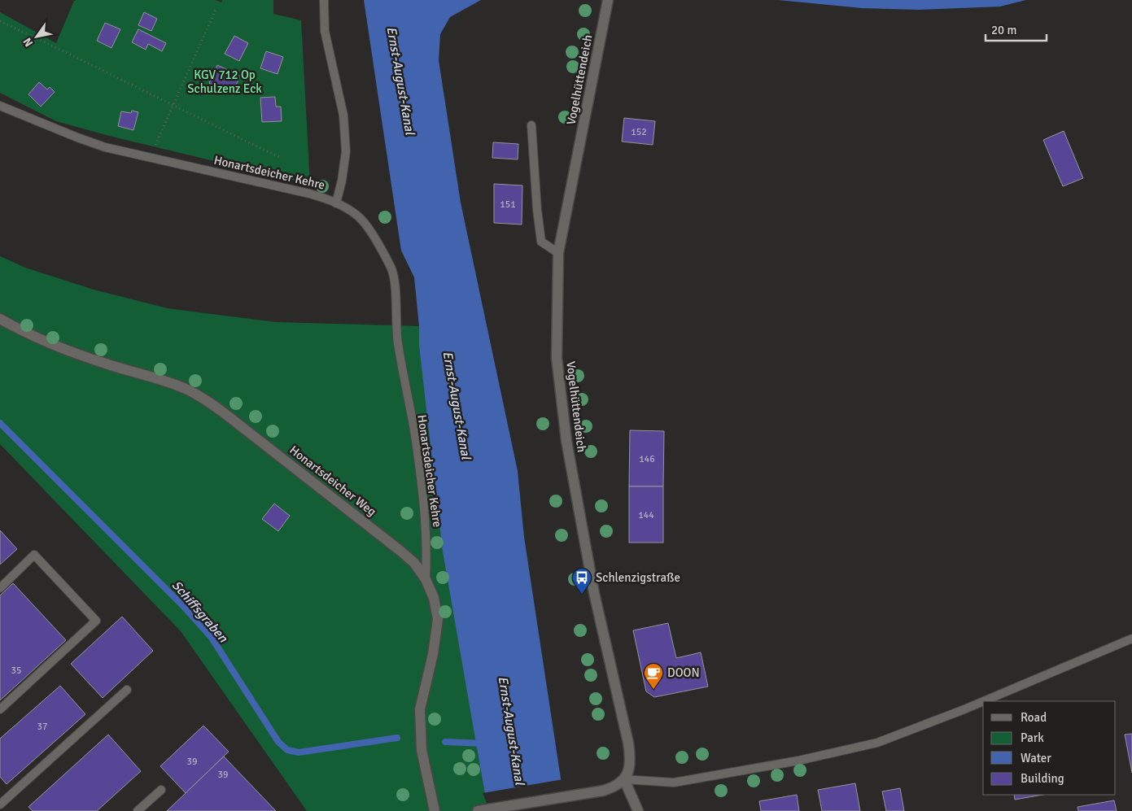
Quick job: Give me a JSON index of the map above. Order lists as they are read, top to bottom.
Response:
{
  "streets": {
    "street": ["Vogelhüttendeich", "Honartsdeicher Weg"],
    "lane": ["Honartsdeicher Kehre"]
  },
  "crossings": [
    ["Honartsdeicher Kehre", "Honartsdeicher Weg"]
  ],
  "water": ["Ernst-August-Kanal", "Schiffsgraben"],
  "parks": ["KGV 712 Op Schulzenz Eck"],
  "places": {
    "bus stop": ["Schlenzigstraße"],
    "cafe": ["DOON"]
  },
  "house_numbers": [
    "152",
    "151",
    "146",
    "144",
    "35",
    "37",
    "39",
    "39"
  ],
  "legend": [
    "Road",
    "Park",
    "Water",
    "Building"
  ],
  "scale_bar": "20 m",
  "north": "bottom left"
}
